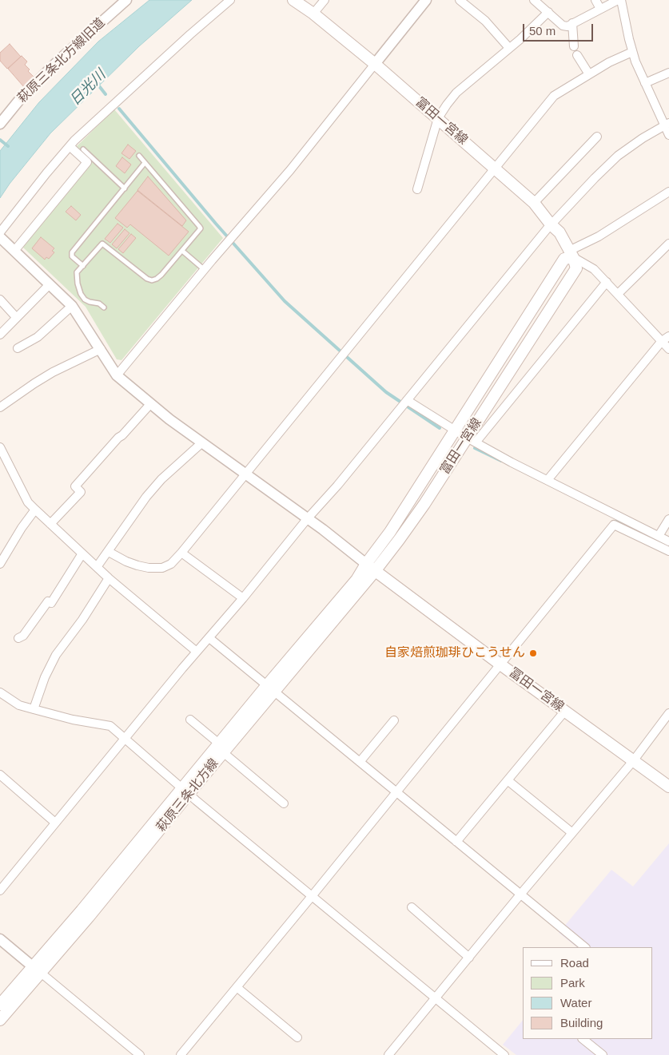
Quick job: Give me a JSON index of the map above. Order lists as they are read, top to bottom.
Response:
{
  "streets": {
    "main road": ["富田一宮線", "冨田一宮線", "萩原三条北方線"],
    "street": ["萩原三条北方線旧道"]
  },
  "crossings": [
    ["富田一宮線", "冨田一宮線"],
    ["富田一宮線", "萩原三条北方線"],
    ["冨田一宮線", "萩原三条北方線"]
  ],
  "water": ["日光川"],
  "places": ["自家焙煎珈琲ひこうせん"],
  "legend": [
    "Road",
    "Park",
    "Water",
    "Building"
  ],
  "scale_bar": "50 m"
}
